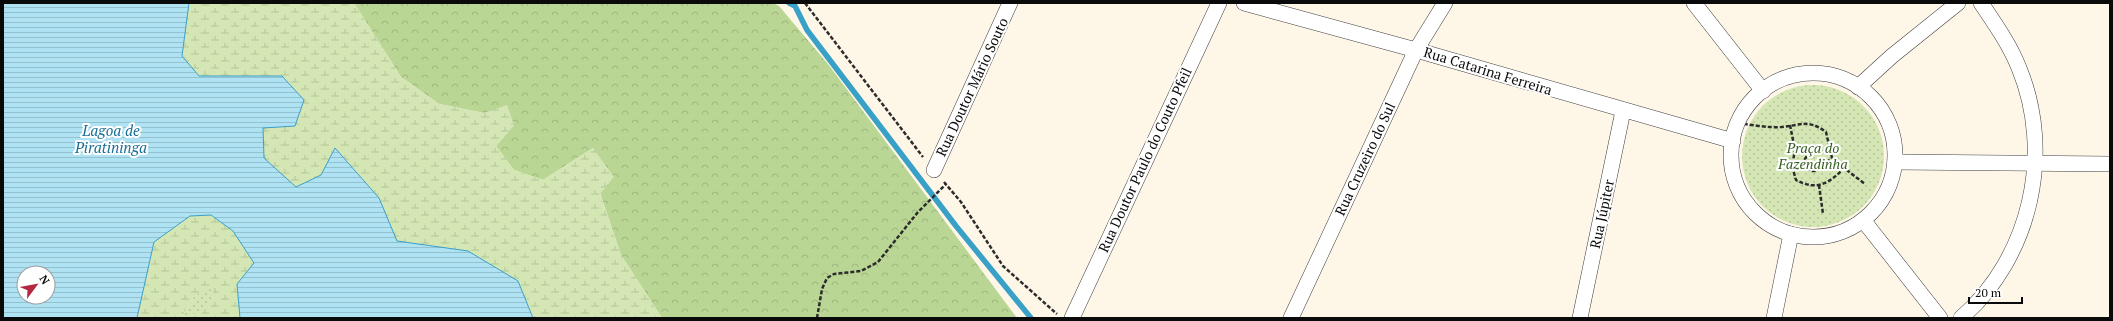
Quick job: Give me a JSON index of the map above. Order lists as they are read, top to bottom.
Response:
{
  "streets": {
    "street": [
      "Rua Catarina Ferreira",
      "Rua Doutor Mário Souto",
      "Rua Cruzeiro do Sul",
      "Rua Doutor Paulo do Couto Pfeil",
      "Rua Júpiter"
    ]
  },
  "crossings": [
    ["Rua Catarina Ferreira", "Rua Cruzeiro do Sul"],
    ["Rua Catarina Ferreira", "Rua Júpiter"]
  ],
  "water": ["Lagoa de Piratininga"],
  "parks": ["Praça do Fazendinha"],
  "scale_bar": "20 m",
  "north": "top right"
}
